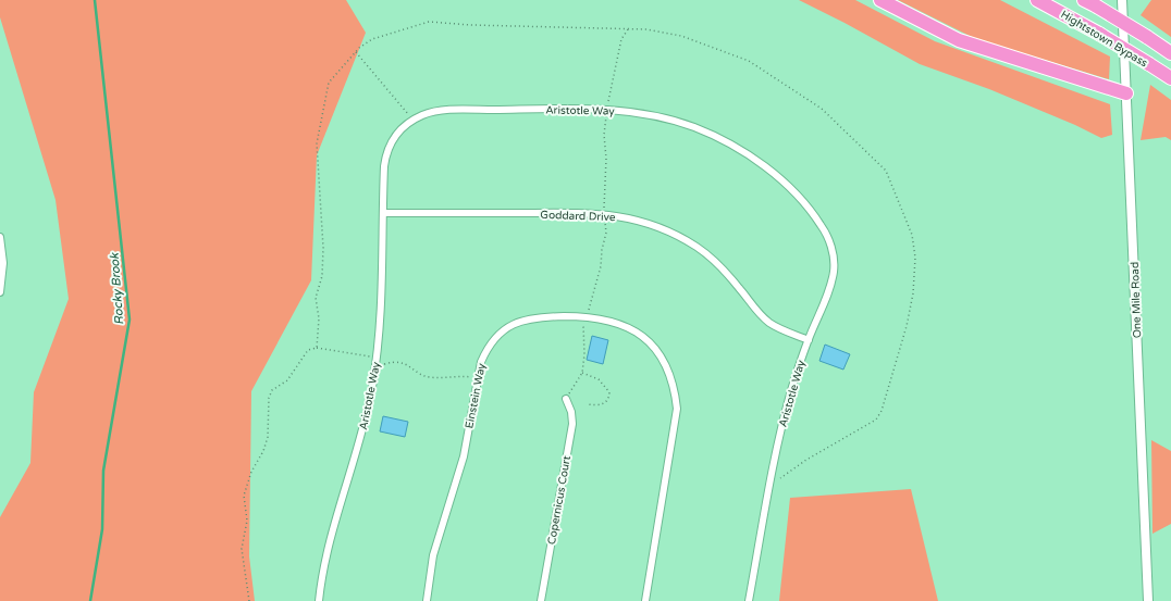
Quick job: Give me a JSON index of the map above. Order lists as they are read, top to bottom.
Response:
{
  "streets": {
    "highway": ["Hightstown Bypass"],
    "street": [
      "Aristotle Way",
      "Goddard Drive",
      "One Mile Road",
      "Einstein Way",
      "Copernicus Court"
    ]
  },
  "crossings": [
    ["Aristotle Way", "Goddard Drive"]
  ],
  "water": ["Rocky Brook"]
}
